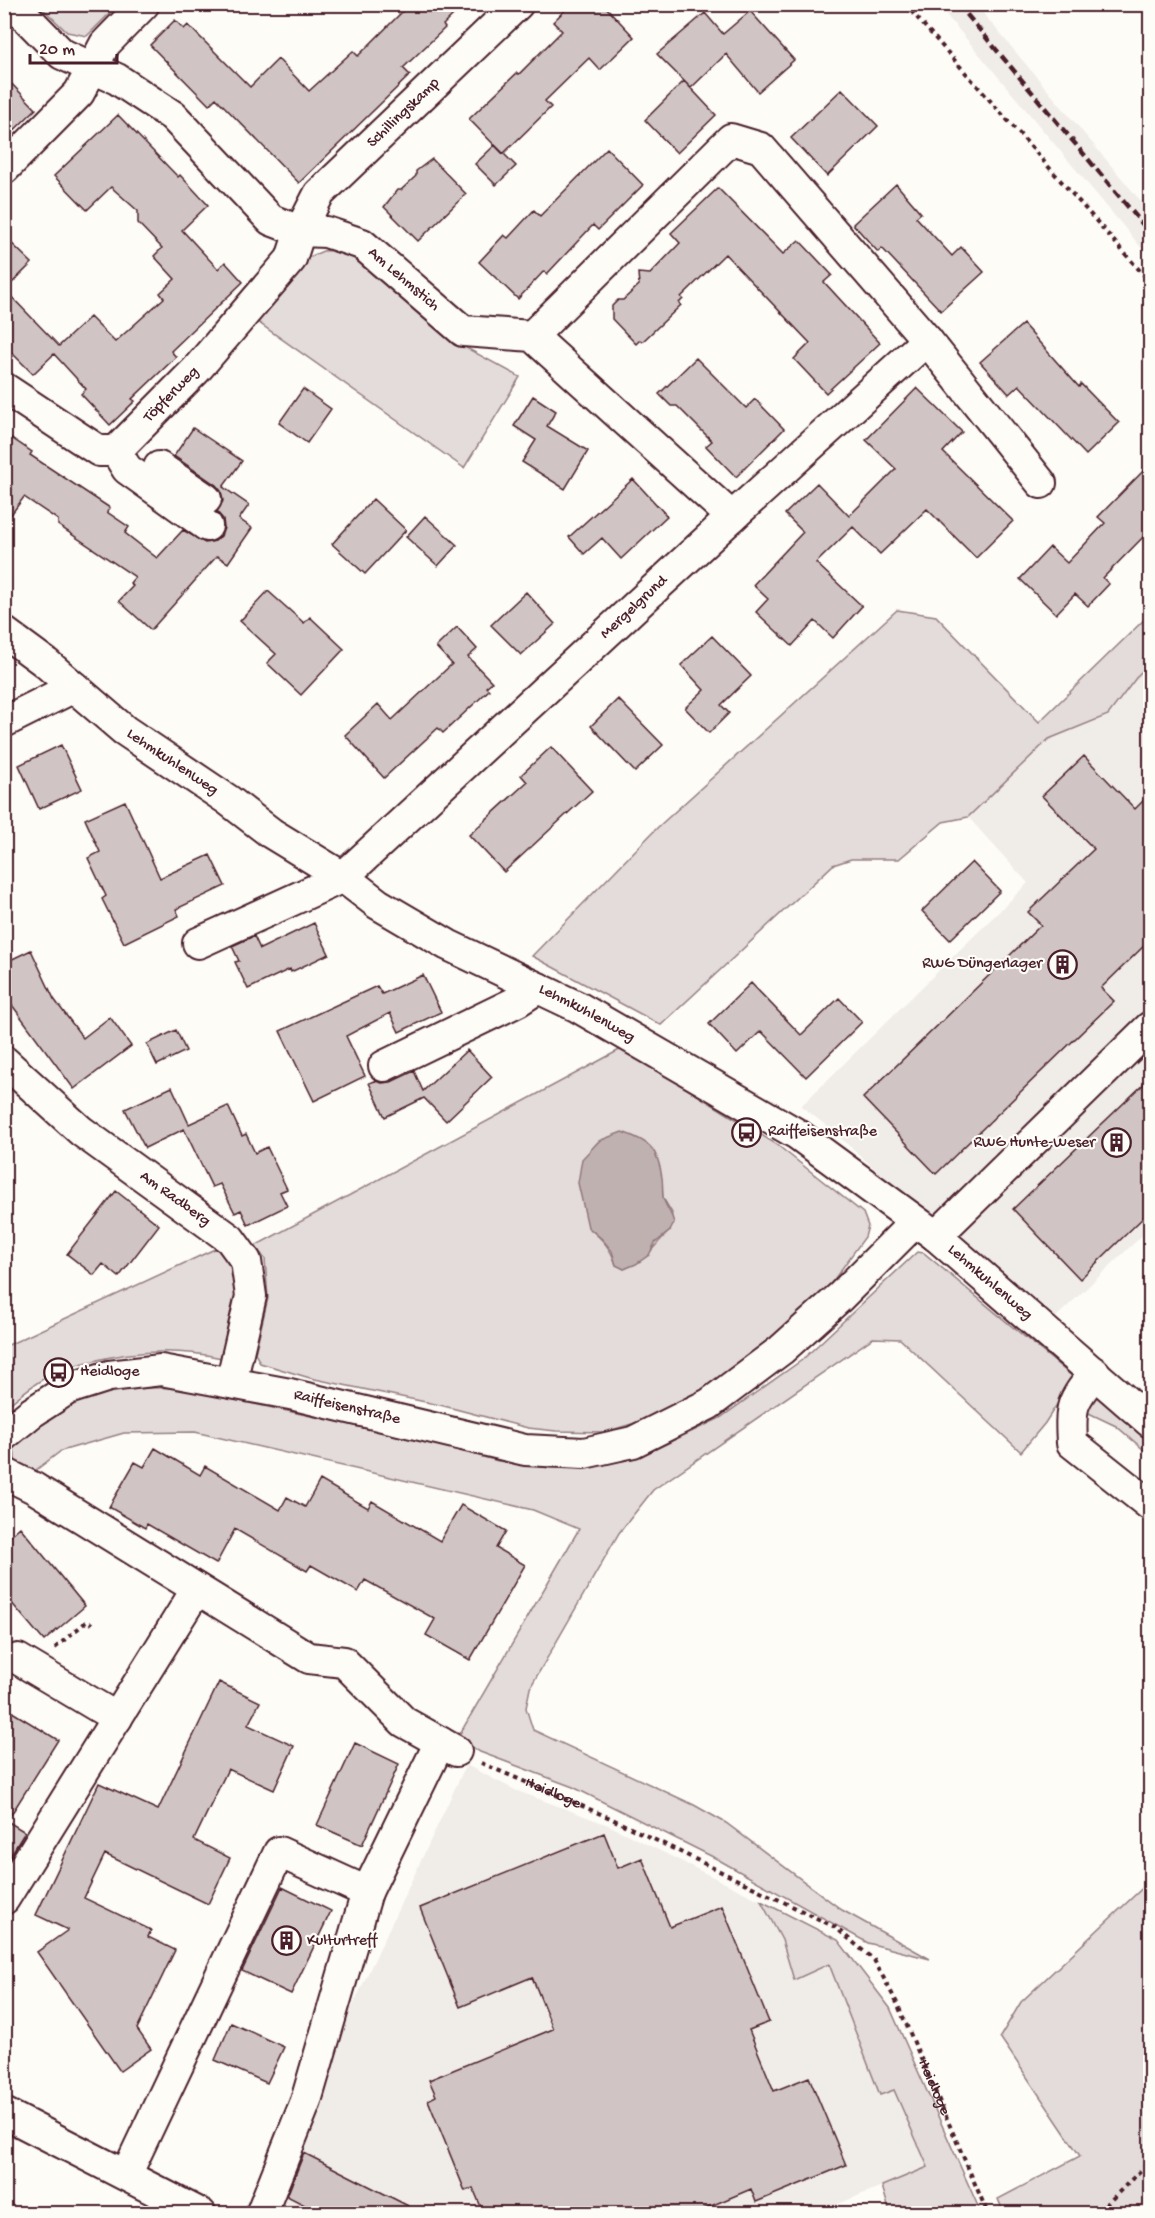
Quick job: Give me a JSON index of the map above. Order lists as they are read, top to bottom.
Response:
{
  "streets": {
    "street": [
      "Schillingskamp",
      "Am Lehmstich",
      "Töpferweg",
      "Mergelgrund",
      "Lehmkuhlenweg",
      "Am Radberg",
      "Raiffeisenstraße"
    ],
    "path": ["Heidloge"]
  },
  "crossings": [
    ["Schillingskamp", "Am Lehmstich"],
    ["Schillingskamp", "Töpferweg"],
    ["Am Lehmstich", "Töpferweg"],
    ["Mergelgrund", "Lehmkuhlenweg"],
    ["Lehmkuhlenweg", "Raiffeisenstraße"],
    ["Am Radberg", "Raiffeisenstraße"]
  ],
  "places": {
    "building": ["RWG Düngerlager", "RWG Hunte-Weser", "Kulturtreff"],
    "bus stop": ["Raiffeisenstraße", "Heidloge"]
  },
  "scale_bar": "20 m"
}
